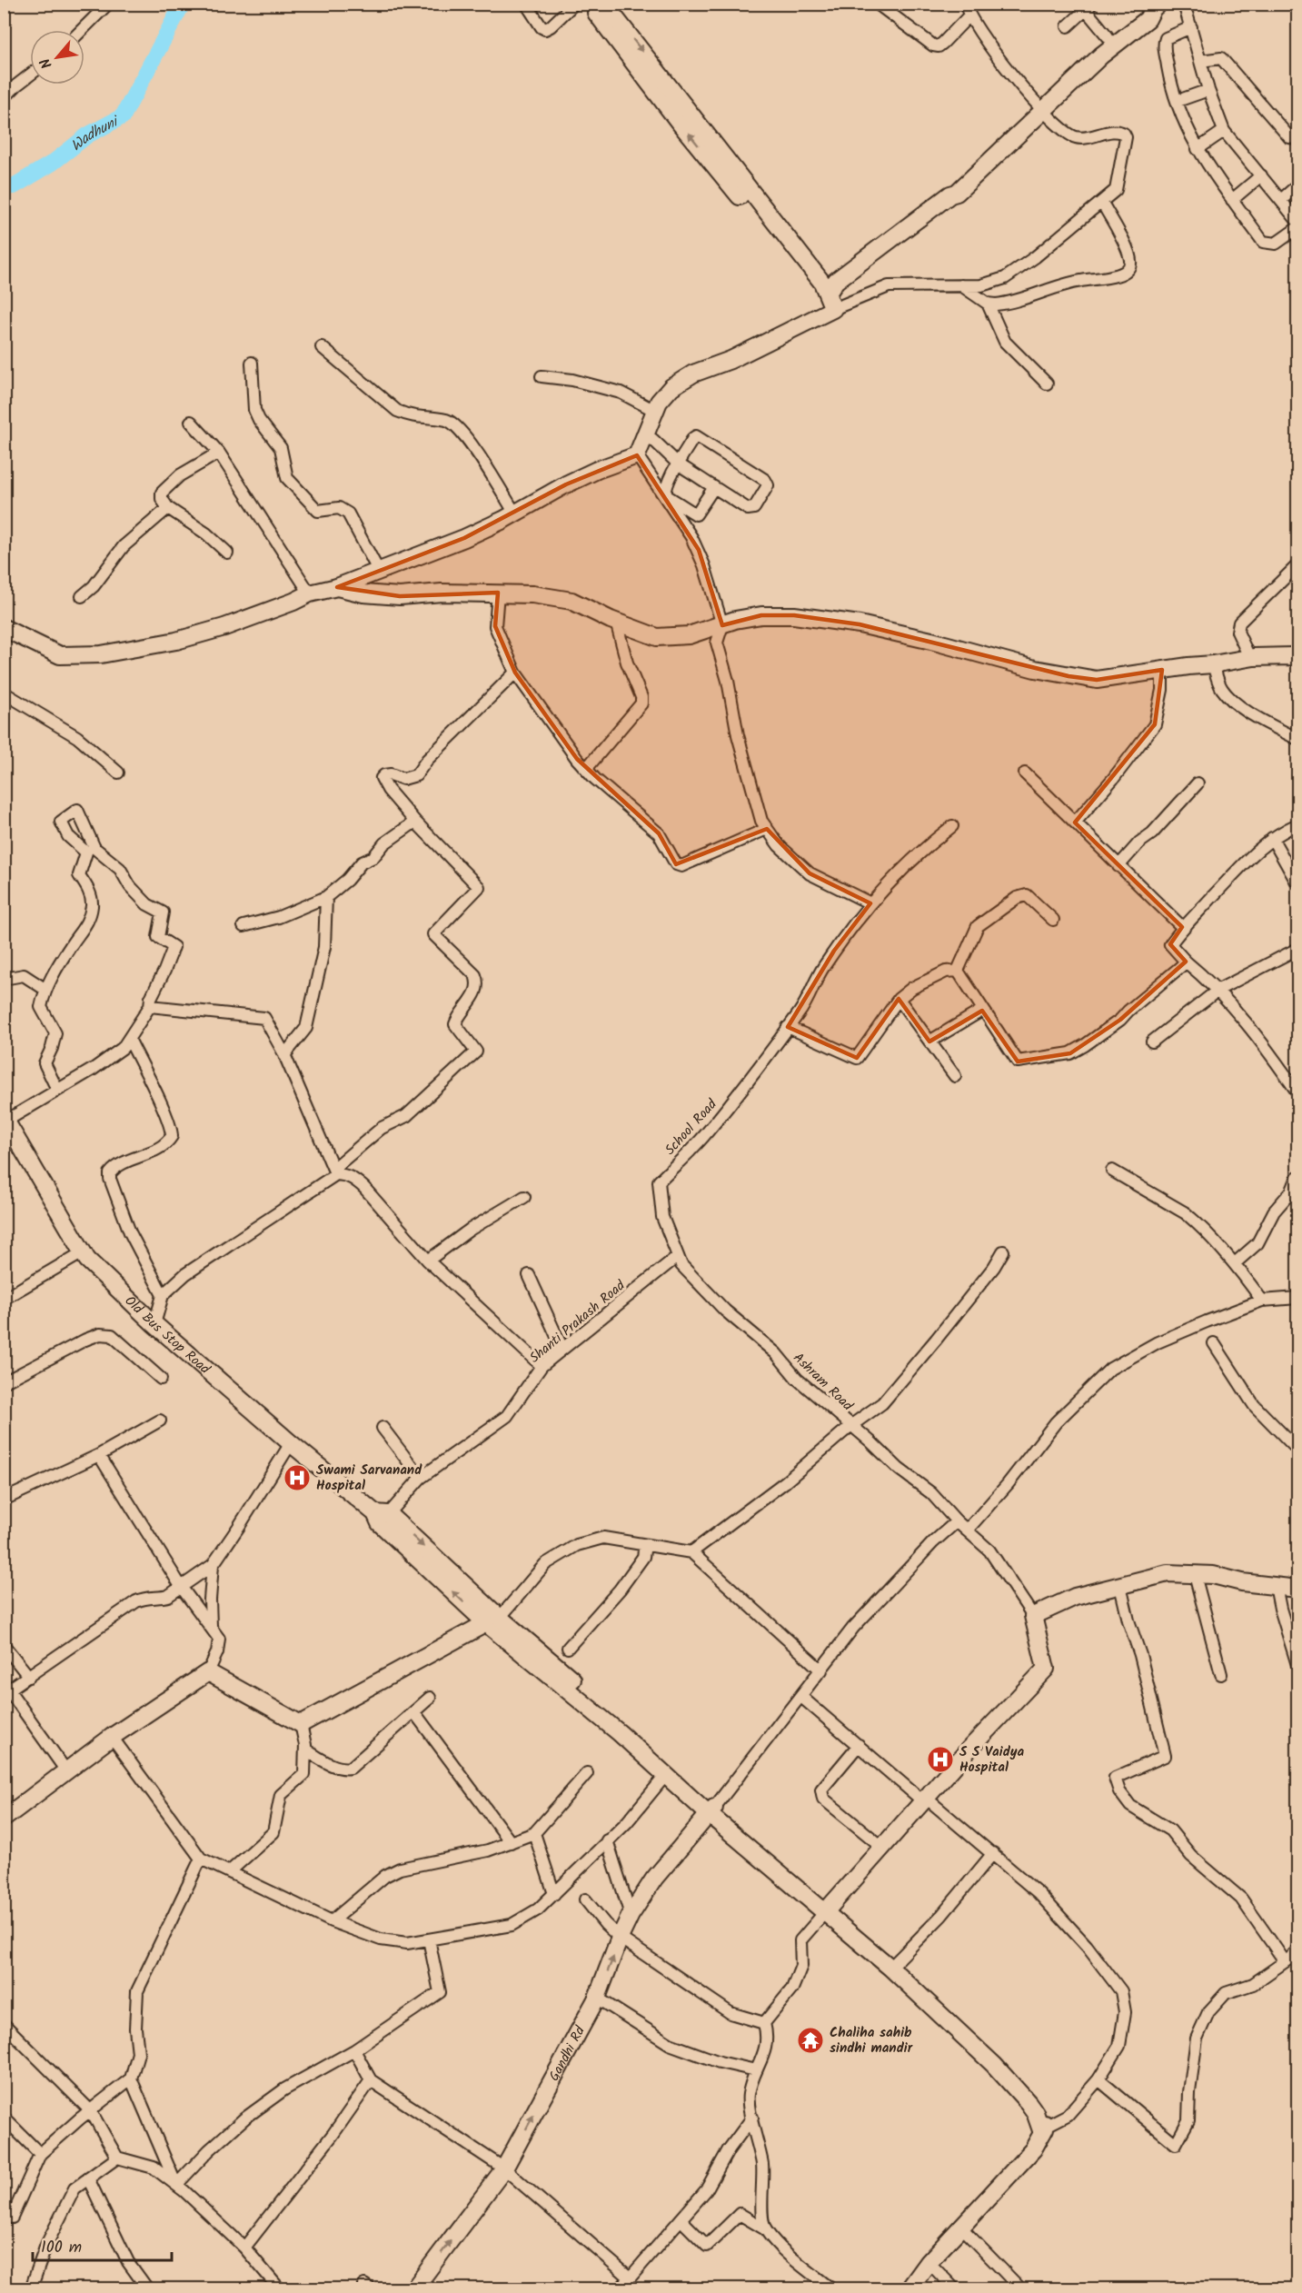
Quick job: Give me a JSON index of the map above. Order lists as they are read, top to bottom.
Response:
{
  "streets": {
    "street": [
      "School Road",
      "Shanti Prakash Road",
      "Old Bus Stop Road",
      "Ashram Road",
      "Gandhi Rd"
    ]
  },
  "crossings": [
    ["School Road", "Shanti Prakash Road"],
    ["School Road", "Ashram Road"],
    ["Shanti Prakash Road", "Old Bus Stop Road"],
    ["Shanti Prakash Road", "Ashram Road"]
  ],
  "one_way": ["Gandhi Rd"],
  "water": ["Wadhuni"],
  "places": {
    "hospital": ["Swami Sarvanand Hospital", "S S Vaidya Hospital"],
    "temple": ["Chaliha sahib sindhi mandir"]
  },
  "scale_bar": "100 m",
  "north": "bottom left"
}
